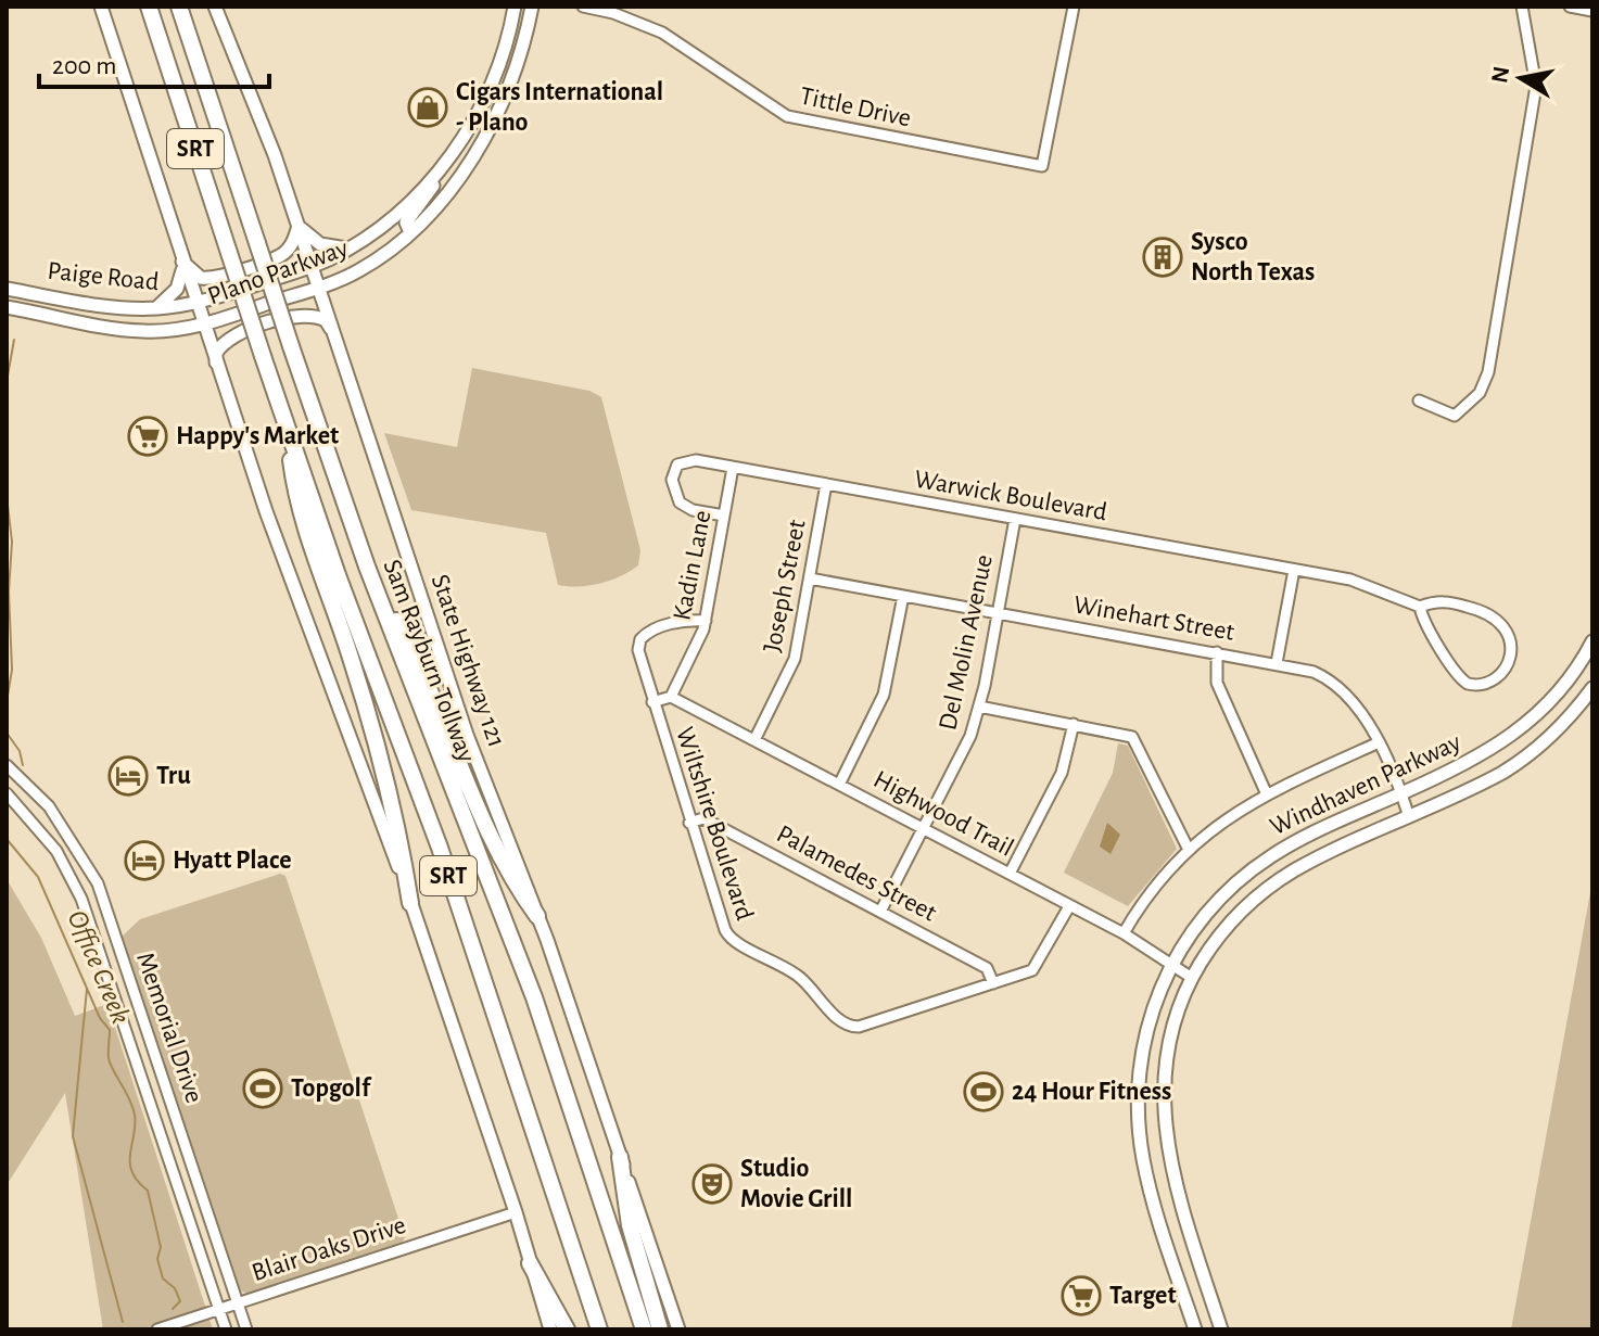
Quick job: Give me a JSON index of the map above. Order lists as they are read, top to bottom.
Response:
{
  "streets": {
    "highway": ["SRT", "Sam Rayburn Tollway"],
    "main road": [
      "Plano Parkway",
      "Paige Road",
      "State Highway 121",
      "Windhaven Parkway"
    ],
    "street": [
      "Tittle Drive",
      "Warwick Boulevard",
      "Kadin Lane",
      "Joseph Street",
      "Winehart Street",
      "Del Molin Avenue",
      "Highwood Trail",
      "Wiltshire Boulevard",
      "Palamedes Street",
      "Memorial Drive",
      "Blair Oaks Drive"
    ]
  },
  "crossings": [
    ["Plano Parkway", "Paige Road"],
    ["Plano Parkway", "State Highway 121"],
    ["Warwick Boulevard", "Kadin Lane"],
    ["Warwick Boulevard", "Joseph Street"],
    ["Warwick Boulevard", "Del Molin Avenue"],
    ["Kadin Lane", "Highwood Trail"],
    ["Kadin Lane", "Wiltshire Boulevard"],
    ["Joseph Street", "Winehart Street"],
    ["Joseph Street", "Highwood Trail"],
    ["Winehart Street", "Del Molin Avenue"],
    ["Winehart Street", "Windhaven Parkway"],
    ["Del Molin Avenue", "Highwood Trail"],
    ["Del Molin Avenue", "Palamedes Street"],
    ["Windhaven Parkway", "Highwood Trail"],
    ["Highwood Trail", "Wiltshire Boulevard"],
    ["Wiltshire Boulevard", "Palamedes Street"],
    ["Memorial Drive", "Blair Oaks Drive"]
  ],
  "water": ["Office Creek"],
  "places": {
    "shop": ["Cigars International - Plano"],
    "building": ["Sysco North Texas"],
    "supermarket": ["Happy's Market", "Target"],
    "hotel": ["Tru", "Hyatt Place"],
    "sports": ["Topgolf", "24 Hour Fitness"],
    "theatre": ["Studio Movie Grill"]
  },
  "scale_bar": "200 m",
  "north": "left"
}
